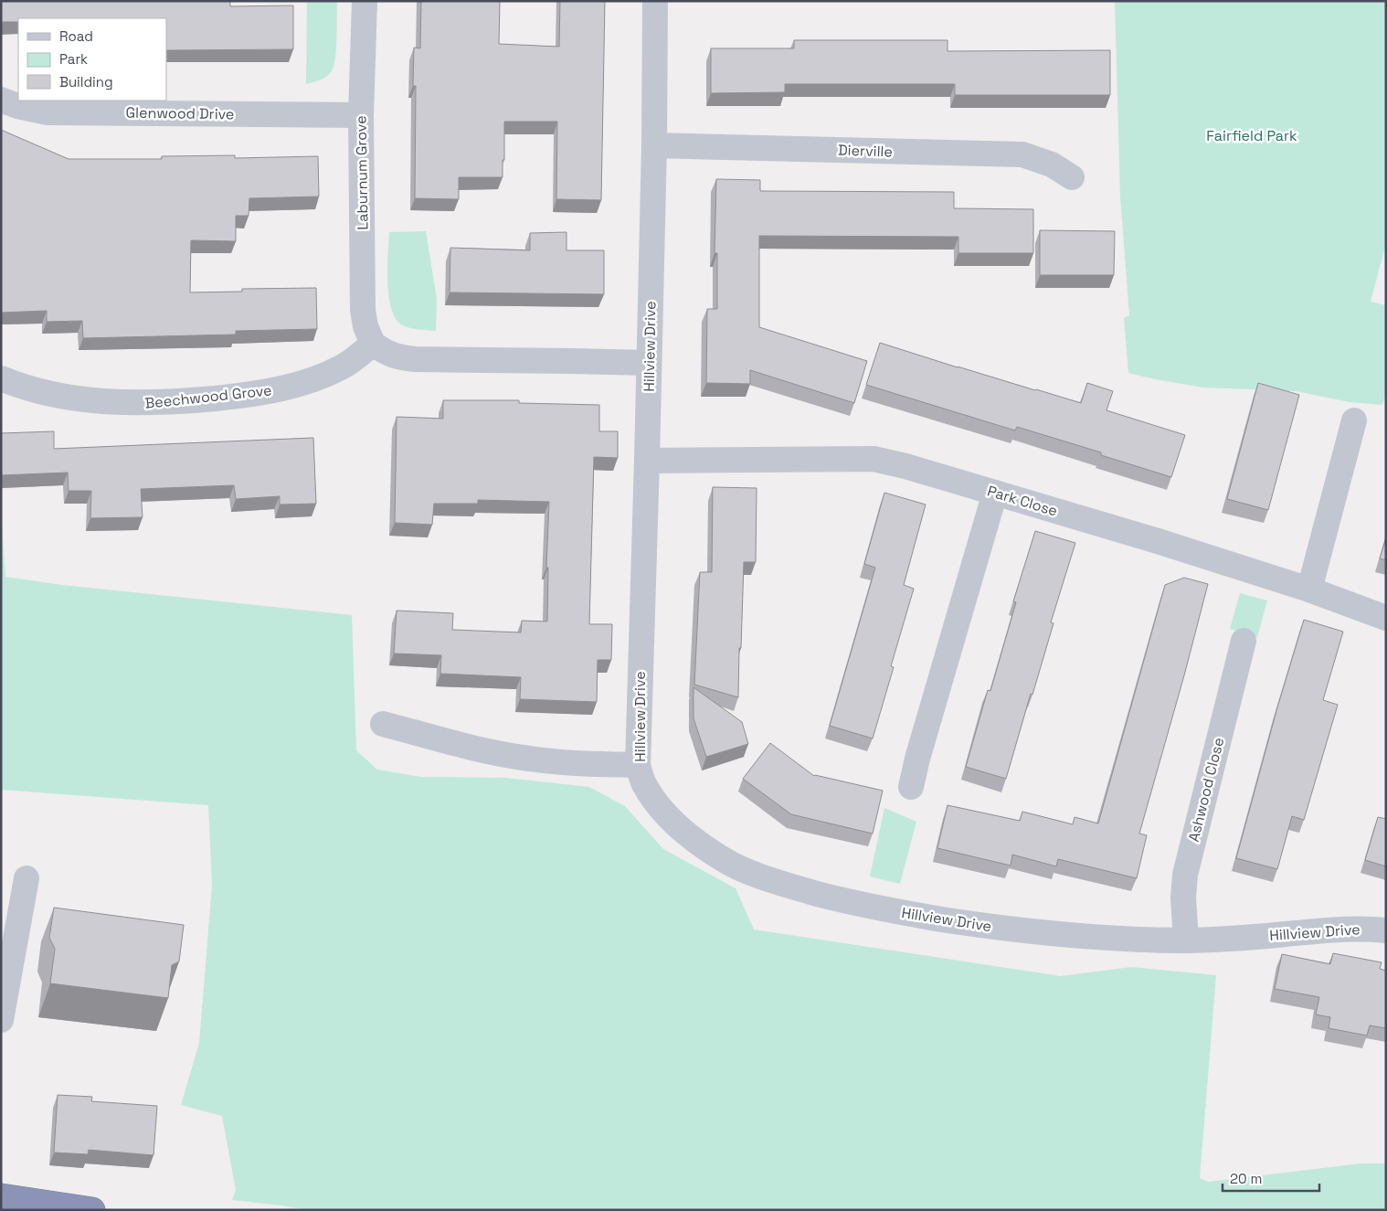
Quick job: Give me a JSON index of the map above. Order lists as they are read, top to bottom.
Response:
{
  "streets": {
    "street": [
      "Glenwood Drive",
      "Dierville",
      "Laburnum Grove",
      "Hillview Drive",
      "Beechwood Grove",
      "Park Close",
      "Ashwood Close"
    ]
  },
  "crossings": [
    ["Glenwood Drive", "Laburnum Grove"],
    ["Dierville", "Hillview Drive"],
    ["Laburnum Grove", "Beechwood Grove"],
    ["Hillview Drive", "Park Close"],
    ["Hillview Drive", "Ashwood Close"]
  ],
  "parks": ["Fairfield Park"],
  "legend": ["Road", "Park", "Building"],
  "scale_bar": "20 m"
}
